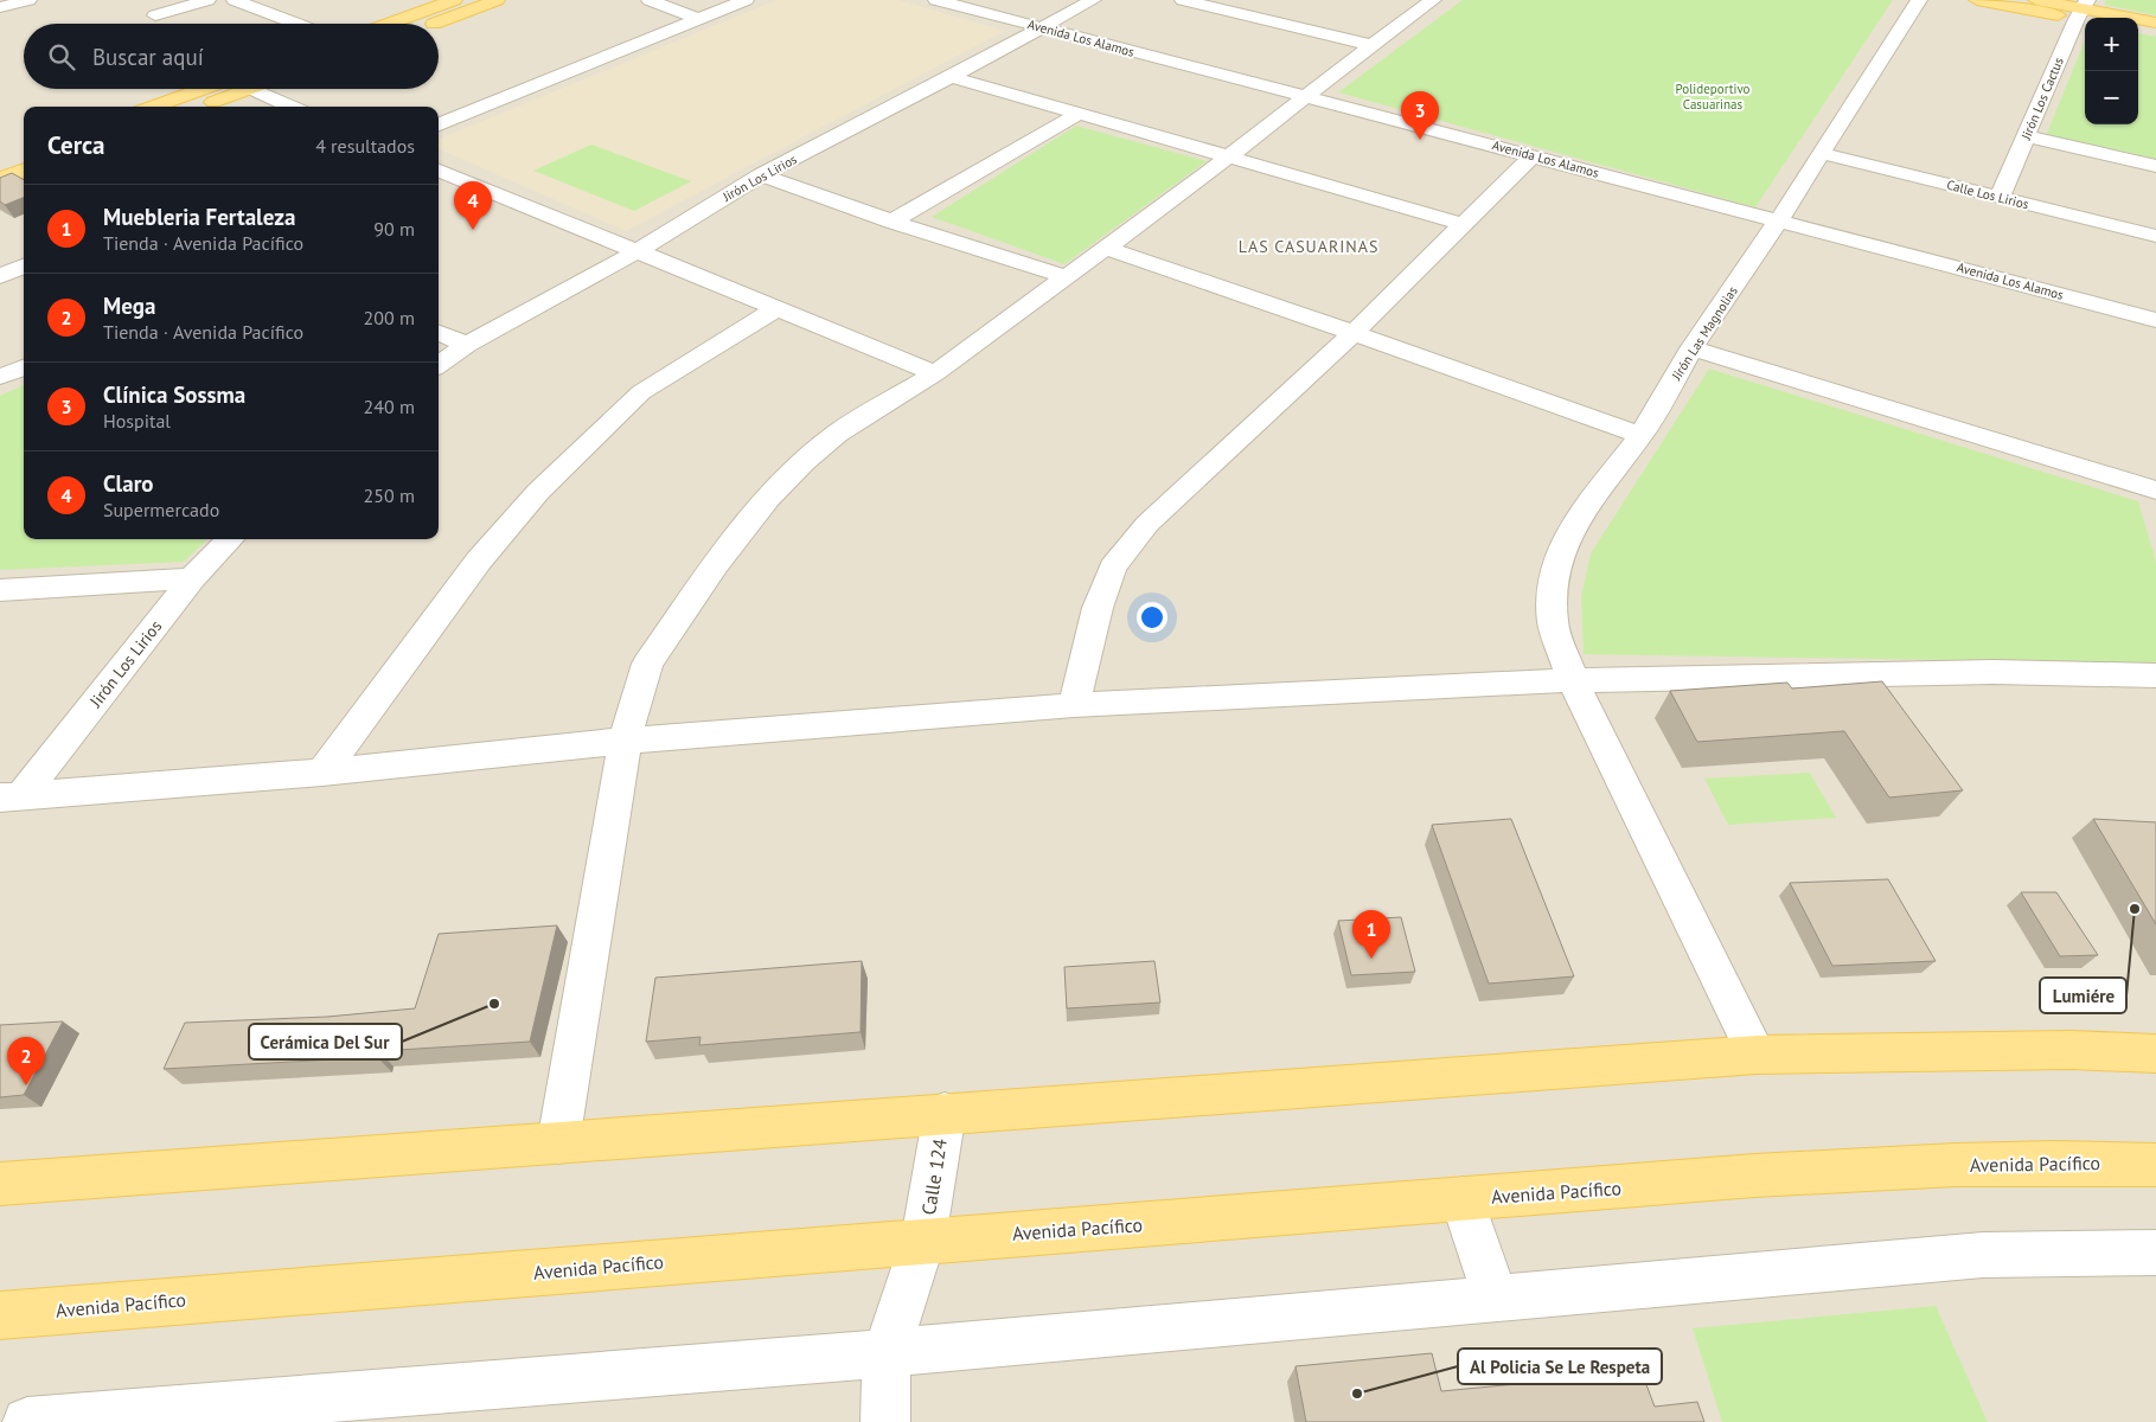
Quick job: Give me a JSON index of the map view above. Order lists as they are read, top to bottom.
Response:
{
  "streets": {
    "main road": ["Avenida Pacífico"],
    "street": [
      "Avenida Los Alamos",
      "Jirón Los Cactus",
      "Jirón Los Lirios",
      "Calle Los Lirios",
      "Jirón Las Magnolias",
      "Calle 124"
    ]
  },
  "crossings": [
    ["Avenida Los Alamos", "Jirón Los Lirios"],
    ["Avenida Los Alamos", "Jirón Las Magnolias"],
    ["Jirón Los Cactus", "Calle Los Lirios"],
    ["Calle Los Lirios", "Jirón Las Magnolias"],
    ["Avenida Pacífico", "Calle 124"]
  ],
  "districts": ["LAS CASUARINAS"],
  "parks": ["Polideportivo Casuarinas"],
  "places": ["Lumiére", "Cerámica Del Sur", "Al Policia Se Le Respeta"],
  "page": {
    "map_buttons": ["+", "−"],
    "search": "Buscar aquí",
    "pins": [
      "3",
      "4",
      "1",
      "2"
    ],
    "heading": ["Cerca", "4 resultados"],
    "list": [
      {
        "mark": "1",
        "name": "Muebleria Fertaleza",
        "note": "Tienda · Avenida Pacífico",
        "value": "90 m"
      },
      {
        "mark": "2",
        "name": "Mega",
        "note": "Tienda · Avenida Pacífico",
        "value": "200 m"
      },
      {
        "mark": "3",
        "name": "Clínica Sossma",
        "note": "Hospital",
        "value": "240 m"
      },
      {
        "mark": "4",
        "name": "Claro",
        "note": "Supermercado",
        "value": "250 m"
      }
    ]
  }
}
